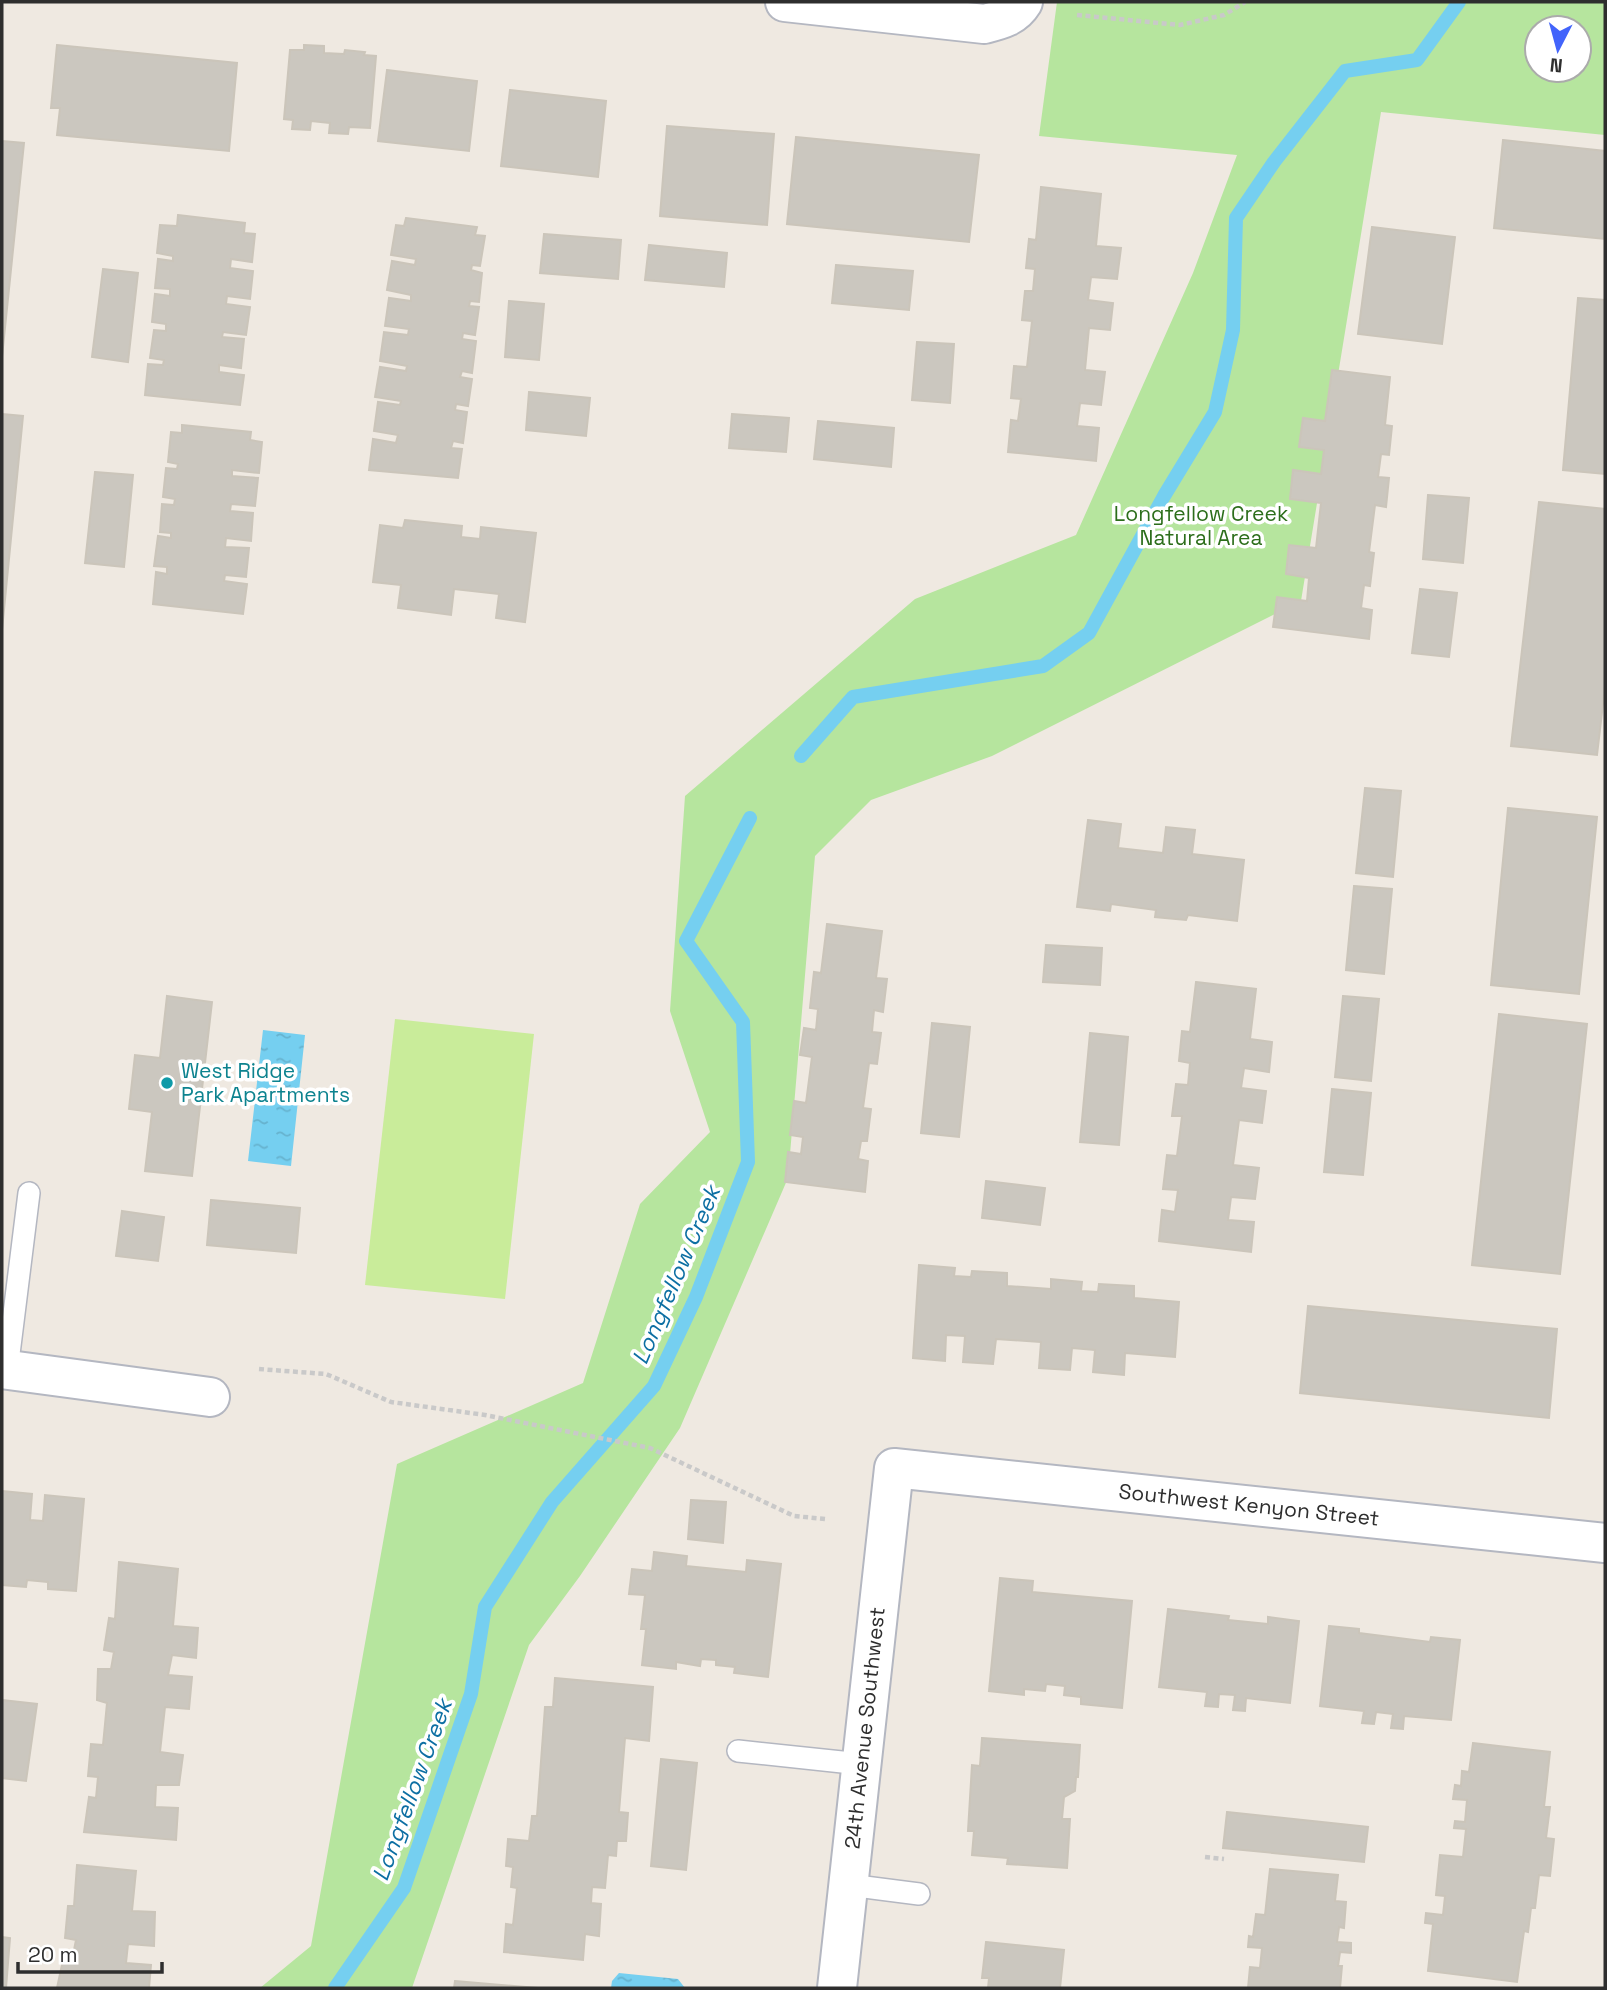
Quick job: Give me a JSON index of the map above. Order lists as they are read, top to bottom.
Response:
{
  "streets": {
    "street": ["Southwest Kenyon Street", "24th Avenue Southwest"]
  },
  "crossings": [
    ["Southwest Kenyon Street", "24th Avenue Southwest"]
  ],
  "water": ["Longfellow Creek"],
  "parks": ["Longfellow Creek Natural Area"],
  "places": ["West Ridge Park Apartments"],
  "scale_bar": "20 m",
  "north": "bottom"
}
